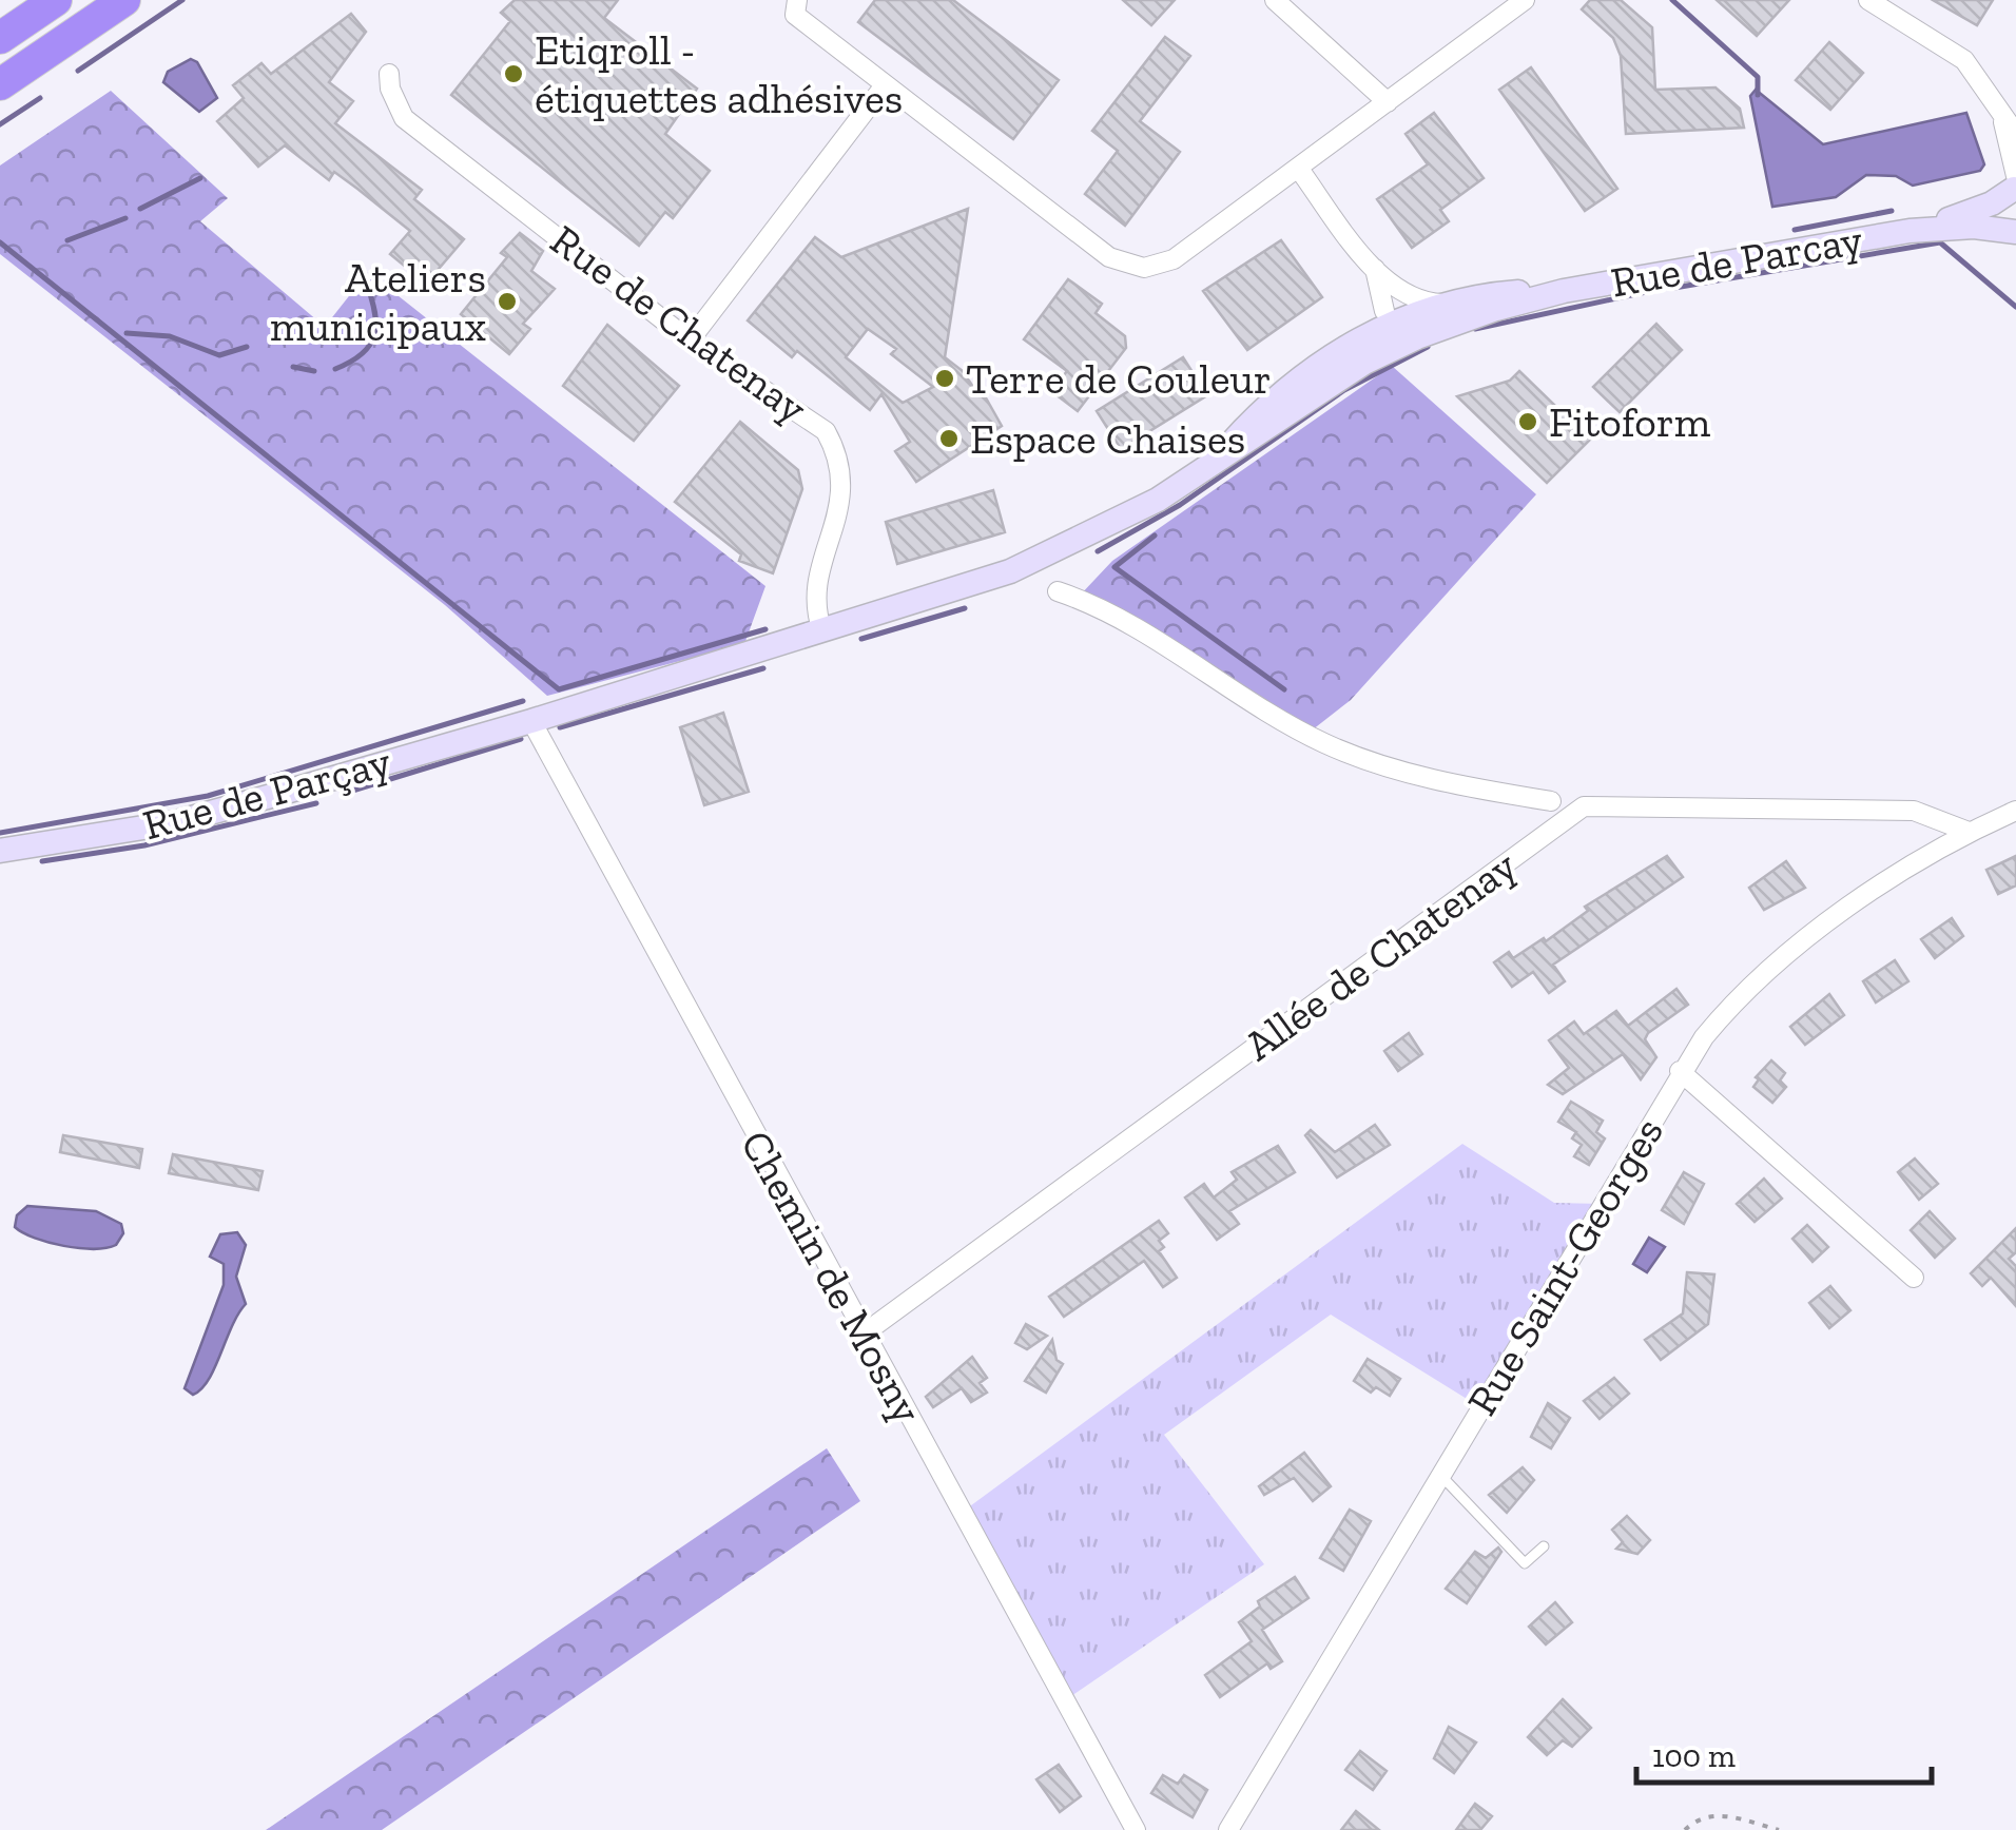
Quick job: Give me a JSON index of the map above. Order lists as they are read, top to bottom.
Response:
{
  "streets": {
    "street": [
      "Rue de Parcay",
      "Rue de Chatenay",
      "Rue de Parçay",
      "Allée de Chatenay",
      "Rue Saint-Georges",
      "Chemin de Mosny"
    ]
  },
  "crossings": [
    ["Rue de Parcay", "Rue de Parçay"],
    ["Rue de Chatenay", "Rue de Parçay"],
    ["Rue de Parçay", "Chemin de Mosny"],
    ["Allée de Chatenay", "Chemin de Mosny"]
  ],
  "places": [
    "Etiqroll - étiquettes adhésives",
    "Ateliers municipaux",
    "Terre de Couleur",
    "Fitoform",
    "Espace Chaises"
  ],
  "scale_bar": "100 m"
}
